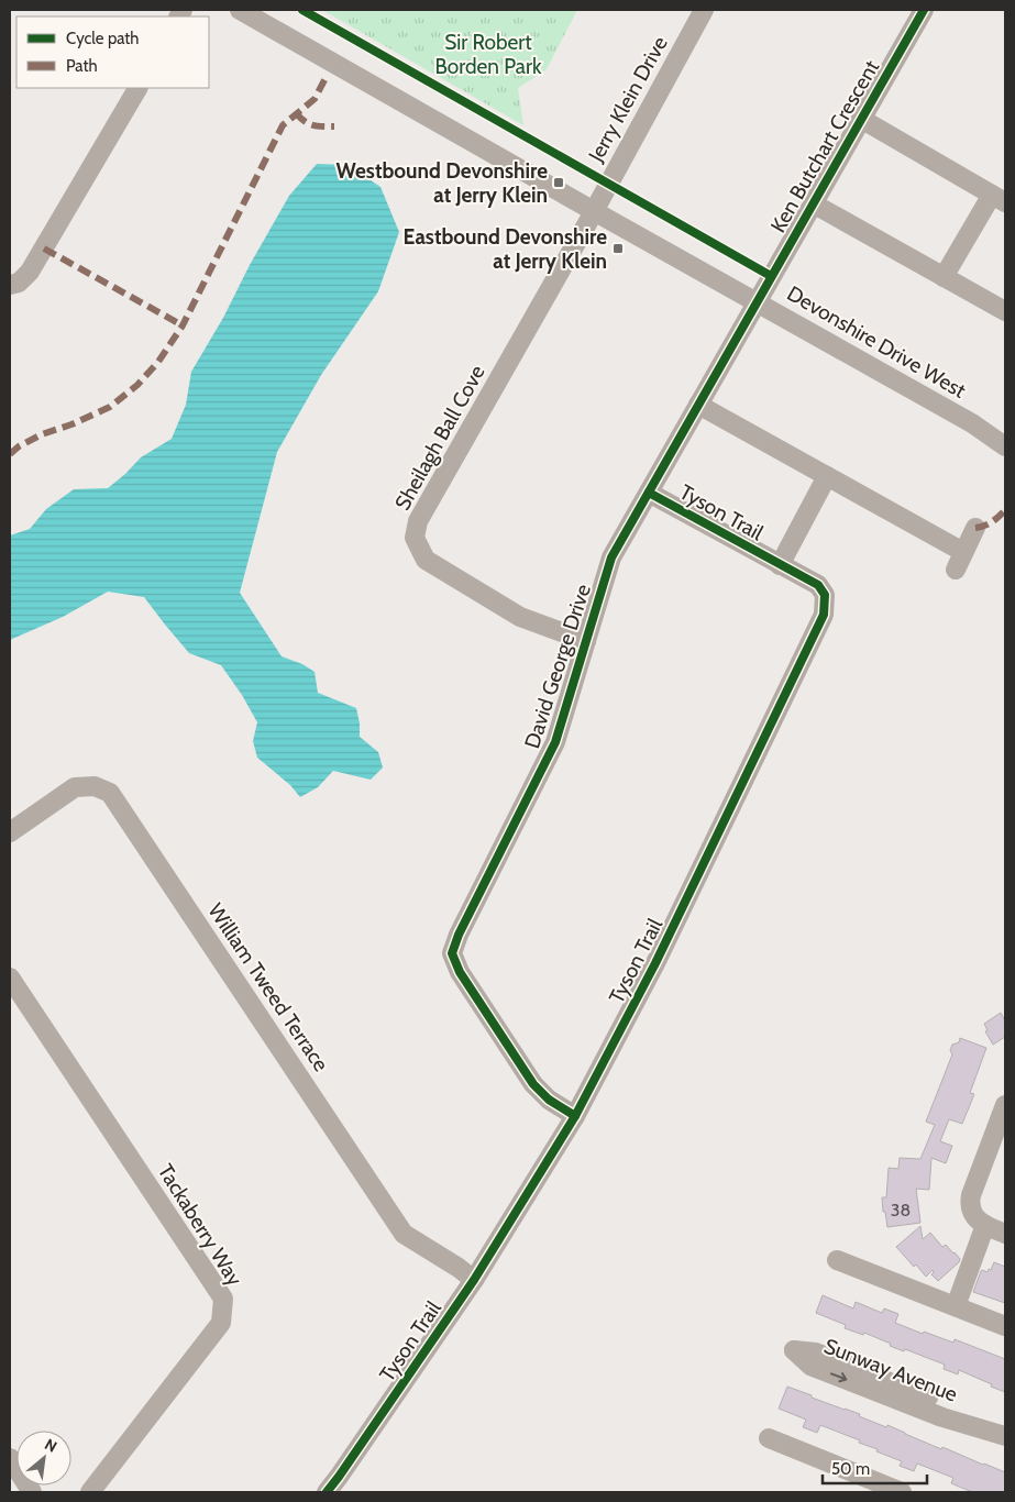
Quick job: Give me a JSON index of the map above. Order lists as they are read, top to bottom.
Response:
{
  "streets": {
    "street": [
      "Jerry Klein Drive",
      "Ken Butchart Crescent",
      "Devonshire Drive West",
      "Sheilagh Ball Cove",
      "Tyson Trail",
      "David George Drive",
      "William Tweed Terrace",
      "Tackaberry Way",
      "Sunway Avenue"
    ]
  },
  "crossings": [
    ["Jerry Klein Drive", "Devonshire Drive West"],
    ["Jerry Klein Drive", "Sheilagh Ball Cove"],
    ["Ken Butchart Crescent", "Devonshire Drive West"],
    ["Ken Butchart Crescent", "David George Drive"],
    ["Devonshire Drive West", "Sheilagh Ball Cove"],
    ["Devonshire Drive West", "David George Drive"],
    ["Sheilagh Ball Cove", "David George Drive"],
    ["Tyson Trail", "David George Drive"],
    ["Tyson Trail", "William Tweed Terrace"]
  ],
  "parks": ["Sir Robert Borden Park"],
  "places": {
    "transit": ["Westbound Devonshire at Jerry Klein", "Eastbound Devonshire at Jerry Klein"]
  },
  "house_numbers": ["38"],
  "legend": ["Cycle path", "Path"],
  "scale_bar": "50 m",
  "north": "top right"
}
